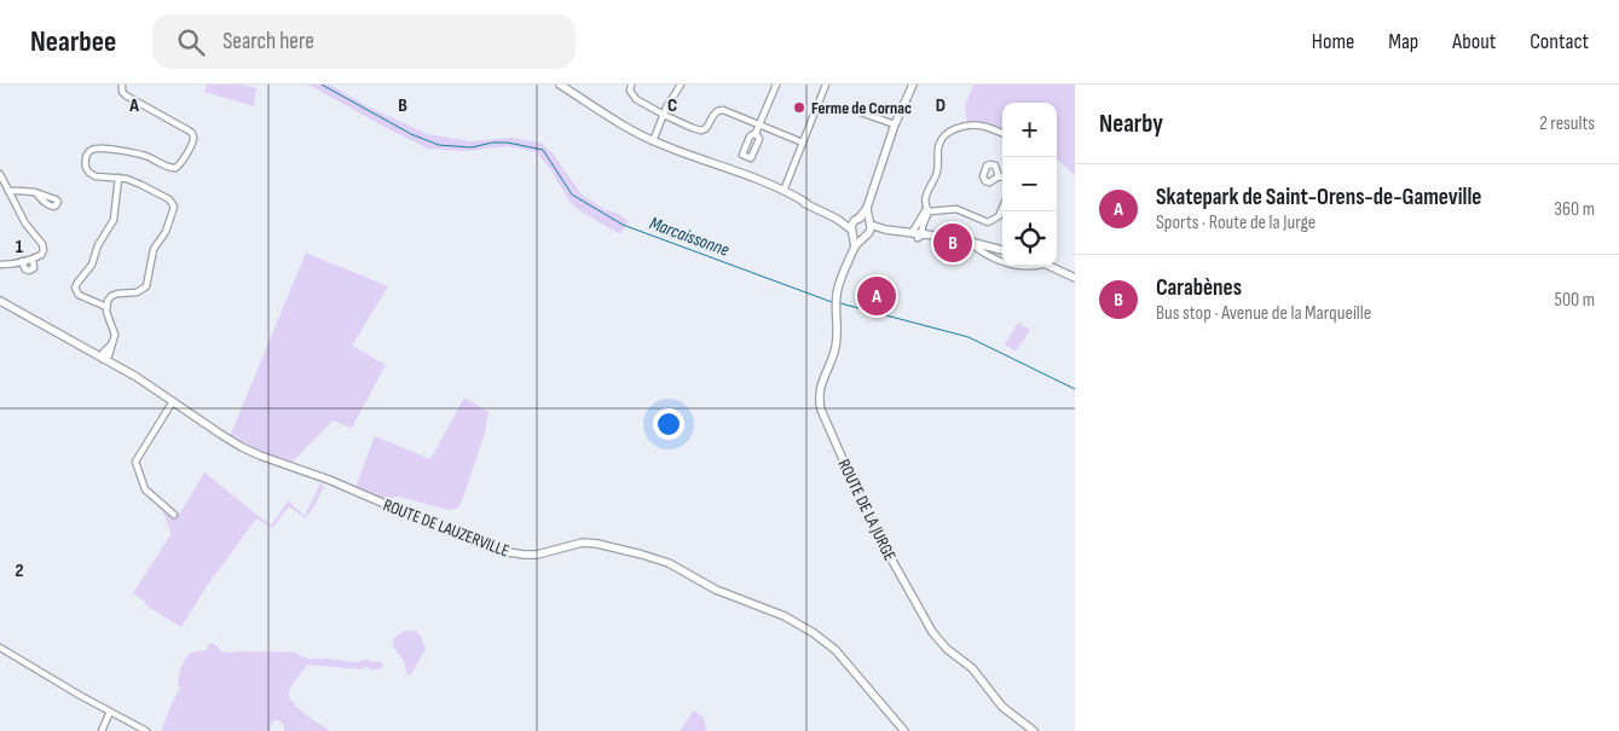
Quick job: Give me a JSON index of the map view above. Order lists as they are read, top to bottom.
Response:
{
  "streets": {
    "street": ["ROUTE DE LA JURGE", "ROUTE DE LAUZERVILLE"]
  },
  "water": ["Marcaissonne"],
  "places": ["Ferme de Cornac"],
  "page": {
    "header": "Nearbee",
    "search": "Search here",
    "nav": [
      "Home",
      "Map",
      "About",
      "Contact"
    ],
    "heading": ["Nearby", "2 results"],
    "map_buttons": ["+", "−"],
    "list": [
      {
        "mark": "A",
        "name": "Skatepark de Saint-Orens-de-Gameville",
        "note": "Sports · Route de la Jurge",
        "value": "360 m"
      },
      {
        "mark": "B",
        "name": "Carabènes",
        "note": "Bus stop · Avenue de la Marqueille",
        "value": "500 m"
      }
    ],
    "pins": ["B", "A"]
  },
  "grid": {
    "columns": [
      "A",
      "B",
      "C",
      "D"
    ],
    "rows": ["1", "2"]
  }
}
